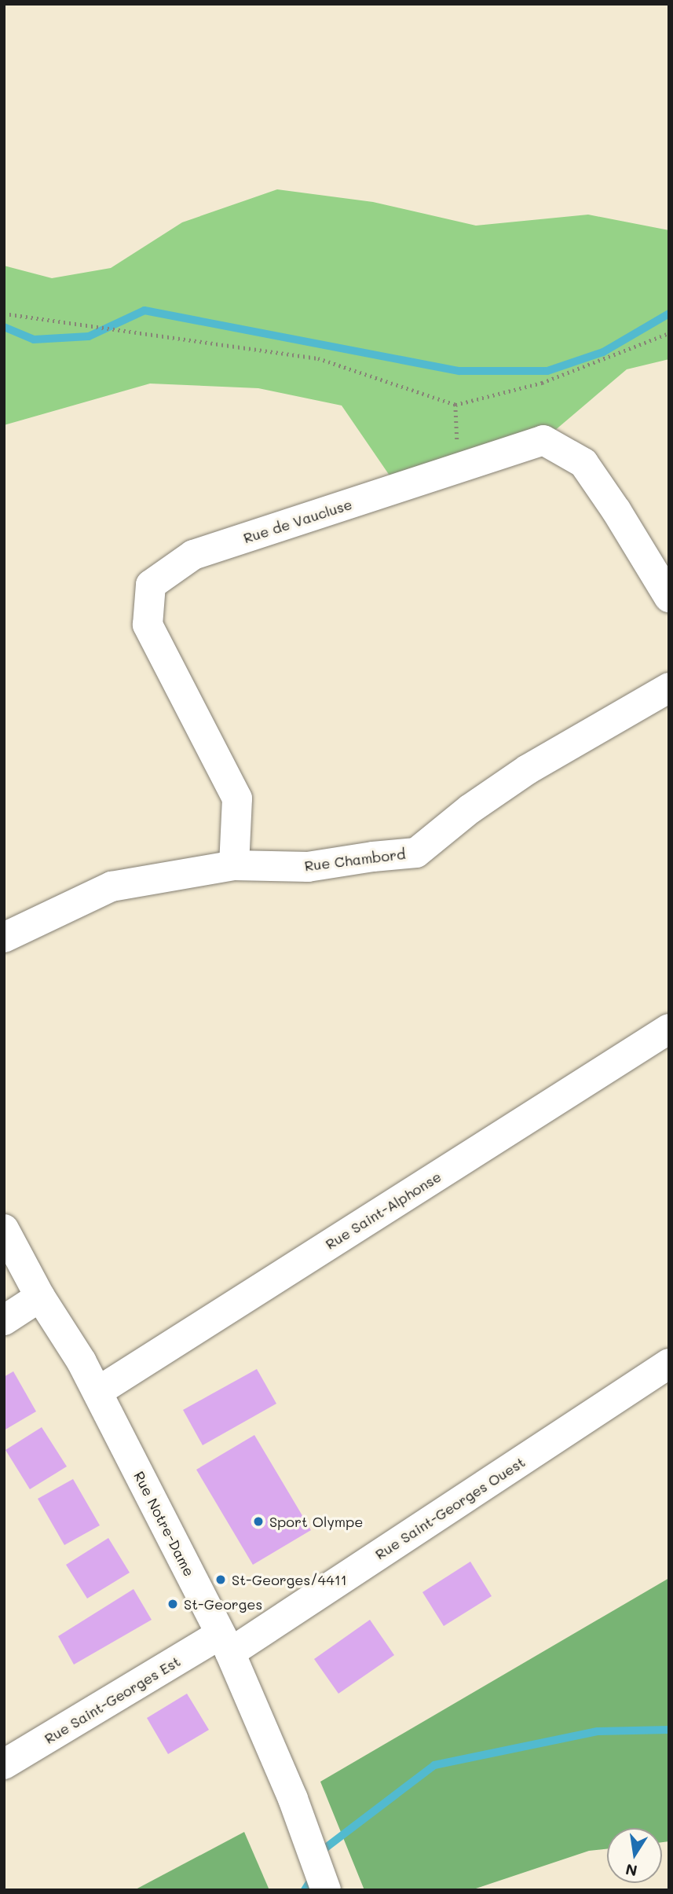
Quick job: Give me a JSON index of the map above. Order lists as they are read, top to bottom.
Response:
{
  "streets": {
    "street": [
      "Rue de Vaucluse",
      "Rue Chambord",
      "Rue Saint-Alphonse",
      "Rue Saint-Georges Ouest",
      "Rue Notre-Dame",
      "Rue Saint-Georges Est"
    ]
  },
  "crossings": [
    ["Rue de Vaucluse", "Rue Chambord"],
    ["Rue Saint-Alphonse", "Rue Notre-Dame"],
    ["Rue Saint-Georges Ouest", "Rue Notre-Dame"],
    ["Rue Saint-Georges Ouest", "Rue Saint-Georges Est"],
    ["Rue Notre-Dame", "Rue Saint-Georges Est"]
  ],
  "places": ["Sport Olympe", "St-Georges/4411", "St-Georges"],
  "north": "bottom"
}
